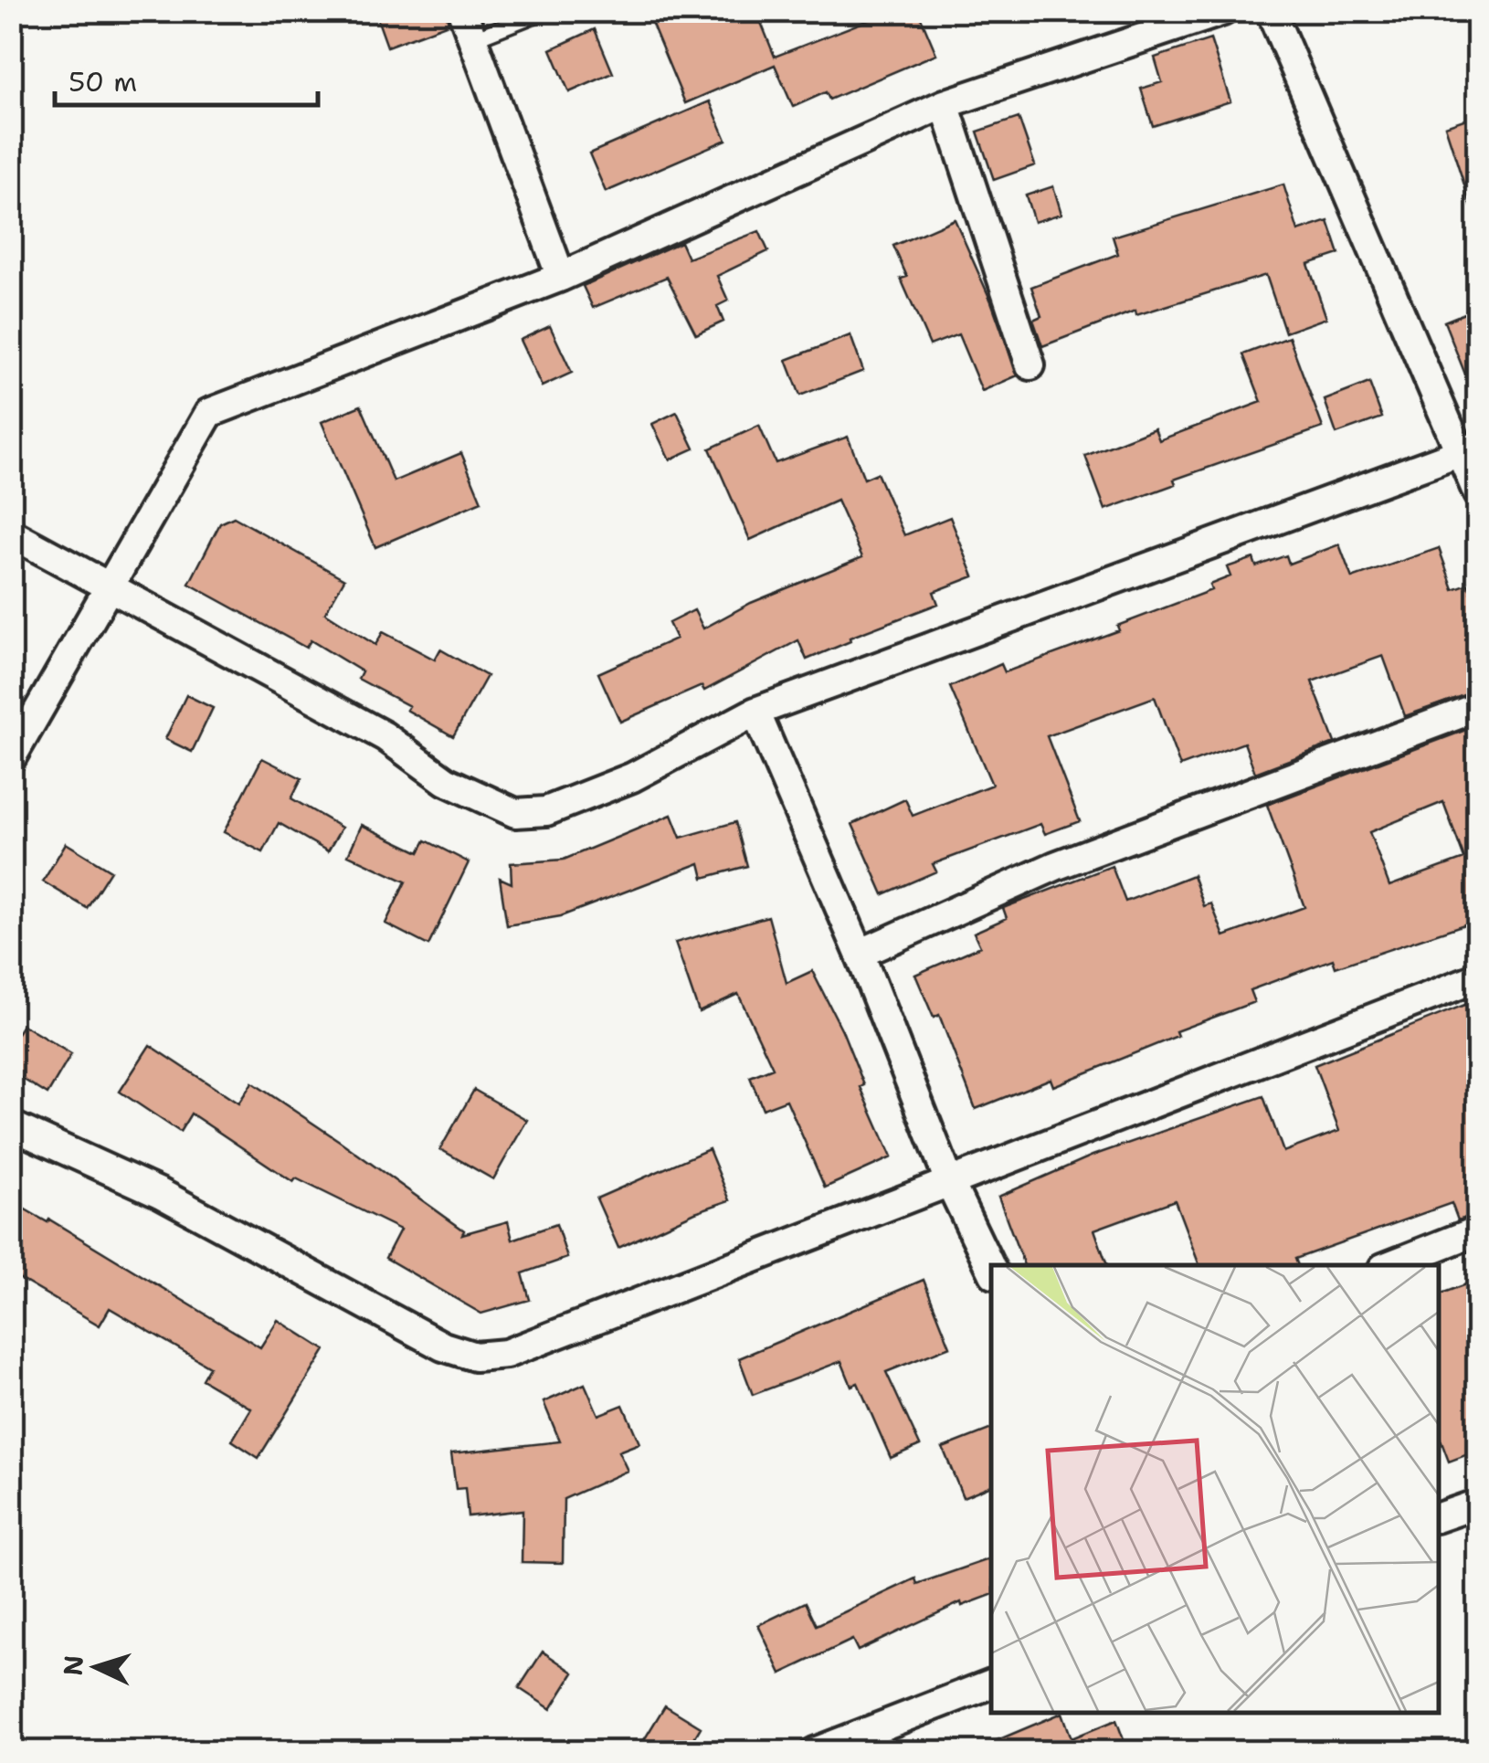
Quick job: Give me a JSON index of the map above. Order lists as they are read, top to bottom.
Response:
{
  "scale_bar": "50 m",
  "north": "left"
}
